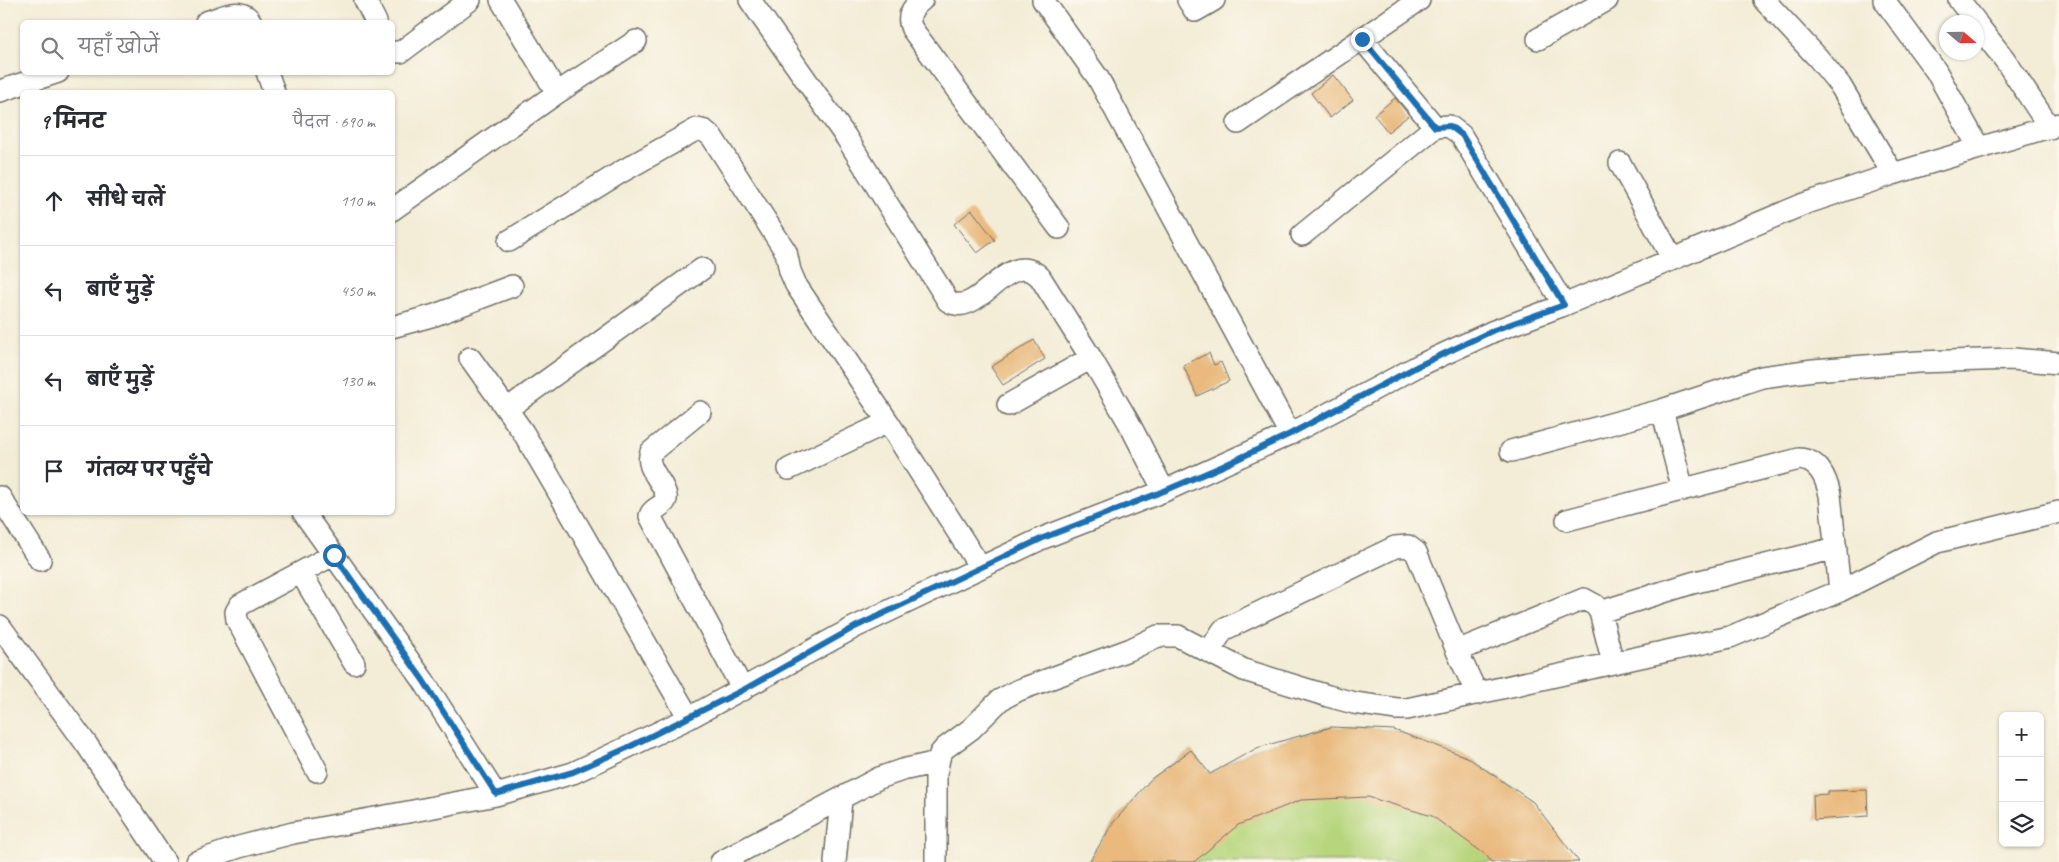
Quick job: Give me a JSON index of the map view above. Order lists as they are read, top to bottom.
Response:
{
  "north": "right",
  "page": {
    "search": "यहाँ खोजें",
    "heading": ["9 मिनट", "पैदल · 690 m"],
    "list": [
      ["सीधे चलें", "110 m"],
      ["बाएँ मुड़ें", "450 m"],
      ["बाएँ मुड़ें", "130 m"],
      "गंतव्य पर पहुँचे"
    ],
    "map_buttons": ["+", "−"]
  }
}
